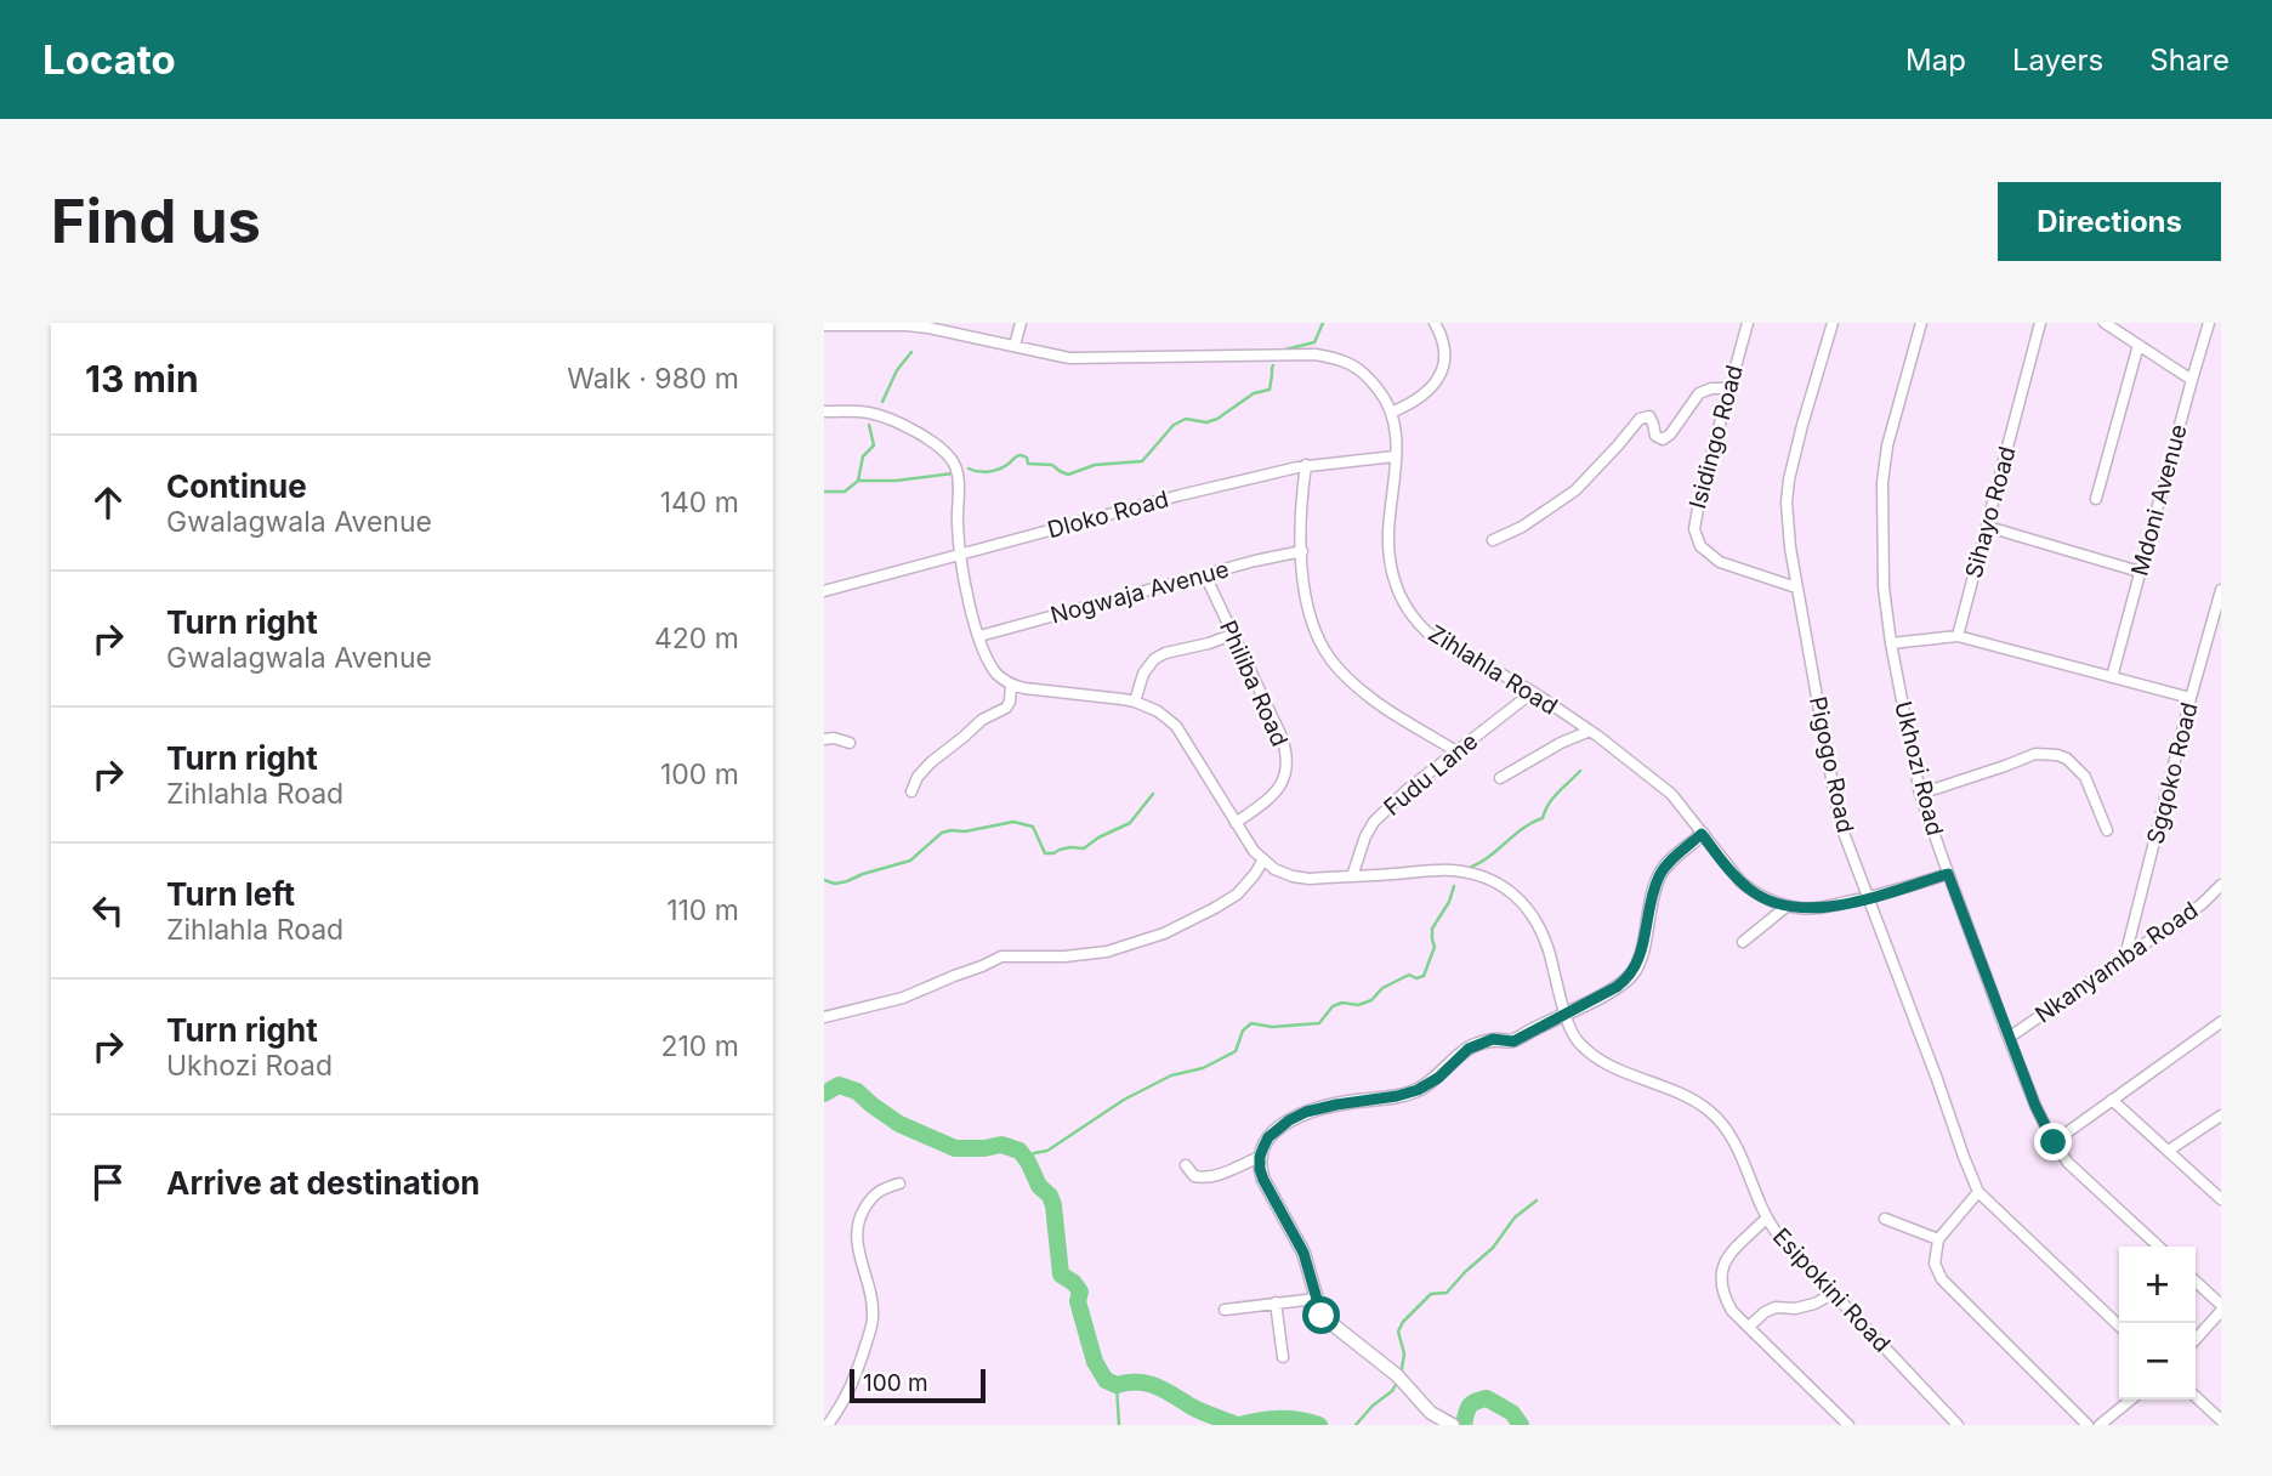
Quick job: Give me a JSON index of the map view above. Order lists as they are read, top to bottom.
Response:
{
  "streets": {
    "street": [
      "Isidingo Road",
      "Mdoni Avenue",
      "Sihayo Road",
      "Dloko Road",
      "Nogwaja Avenue",
      "Zihlahla Road",
      "Philiba Road",
      "Pigogo Road",
      "Ukhozi Road",
      "Sgqoko Road",
      "Fudu Lane",
      "Nkanyamba Road",
      "Esipokini Road"
    ]
  },
  "crossings": [
    ["Isidingo Road", "Pigogo Road"],
    ["Dloko Road", "Zihlahla Road"],
    ["Nogwaja Avenue", "Philiba Road"],
    ["Zihlahla Road", "Pigogo Road"],
    ["Zihlahla Road", "Ukhozi Road"],
    ["Zihlahla Road", "Fudu Lane"],
    ["Philiba Road", "Esipokini Road"],
    ["Ukhozi Road", "Nkanyamba Road"],
    ["Sgqoko Road", "Nkanyamba Road"],
    ["Fudu Lane", "Esipokini Road"]
  ],
  "scale_bar": "100 m",
  "page": {
    "header": "Locato",
    "nav": ["Map", "Layers", "Share"],
    "buttons": "Directions",
    "title": "Find us",
    "heading": ["13 min", "Walk · 980 m"],
    "list": [
      ["Continue", "Gwalagwala Avenue", "140 m"],
      ["Turn right", "Gwalagwala Avenue", "420 m"],
      ["Turn right", "Zihlahla Road", "100 m"],
      ["Turn left", "Zihlahla Road", "110 m"],
      ["Turn right", "Ukhozi Road", "210 m"],
      "Arrive at destination"
    ],
    "map_buttons": ["+", "−"],
    "scale": "100 m"
  }
}
